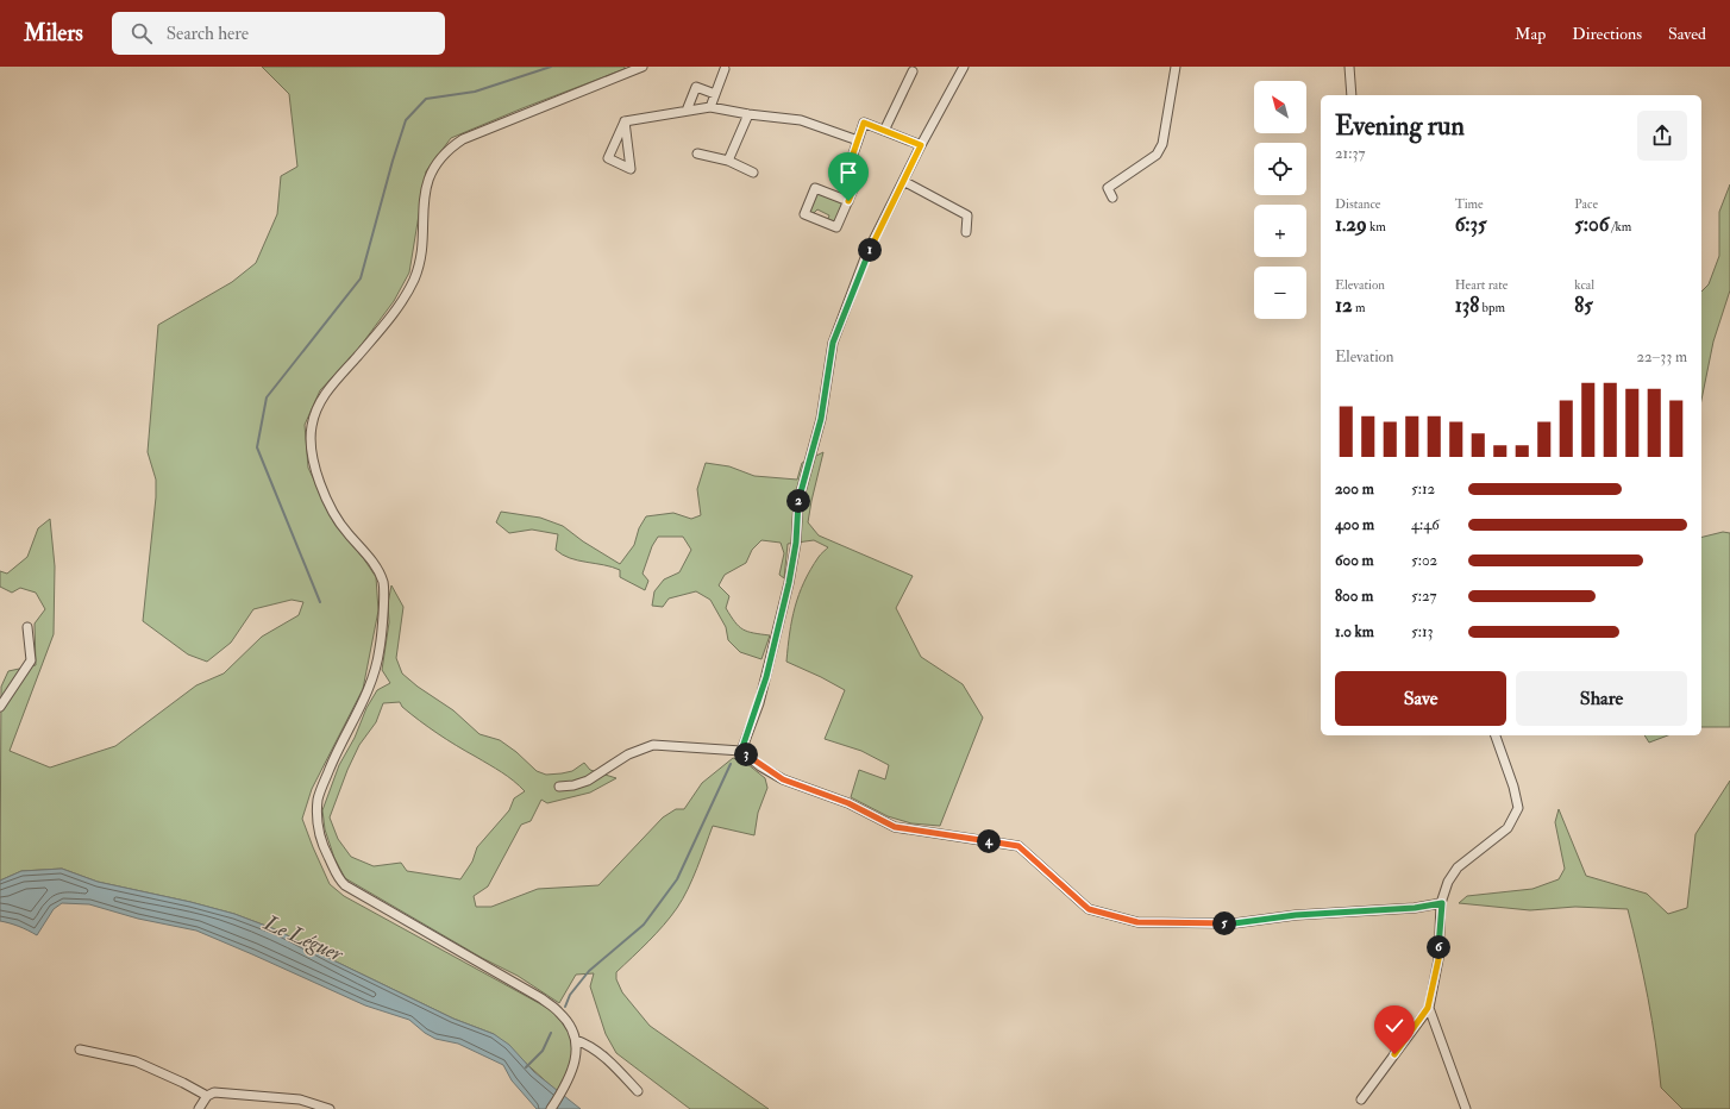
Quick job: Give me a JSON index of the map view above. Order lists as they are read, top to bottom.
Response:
{
  "water": ["Le Léguer"],
  "north": "top left",
  "page": {
    "header": "Milers",
    "search": "Search here",
    "nav": ["Map", "Directions", "Saved"],
    "map_buttons": ["+", "−"],
    "heading": ["Evening run", "21:37"],
    "stats": [
      ["Distance", "1.29 km"],
      ["Time", "6:35"],
      ["Pace", "5:06 /km"],
      ["Elevation", "12 m"],
      ["Heart rate", "138 bpm"],
      ["kcal", "85"]
    ],
    "pins": [
      "1",
      "2",
      "3",
      "4",
      "5",
      "6"
    ],
    "chart": ["Elevation", "22–33 m"],
    "list": [
      {
        "name": "200 m",
        "note": "5:12"
      },
      {
        "name": "400 m",
        "note": "4:46"
      },
      {
        "name": "600 m",
        "note": "5:02"
      },
      {
        "name": "800 m",
        "note": "5:27"
      },
      {
        "name": "1.0 km",
        "note": "5:13"
      }
    ],
    "buttons": ["Save", "Share"]
  }
}
